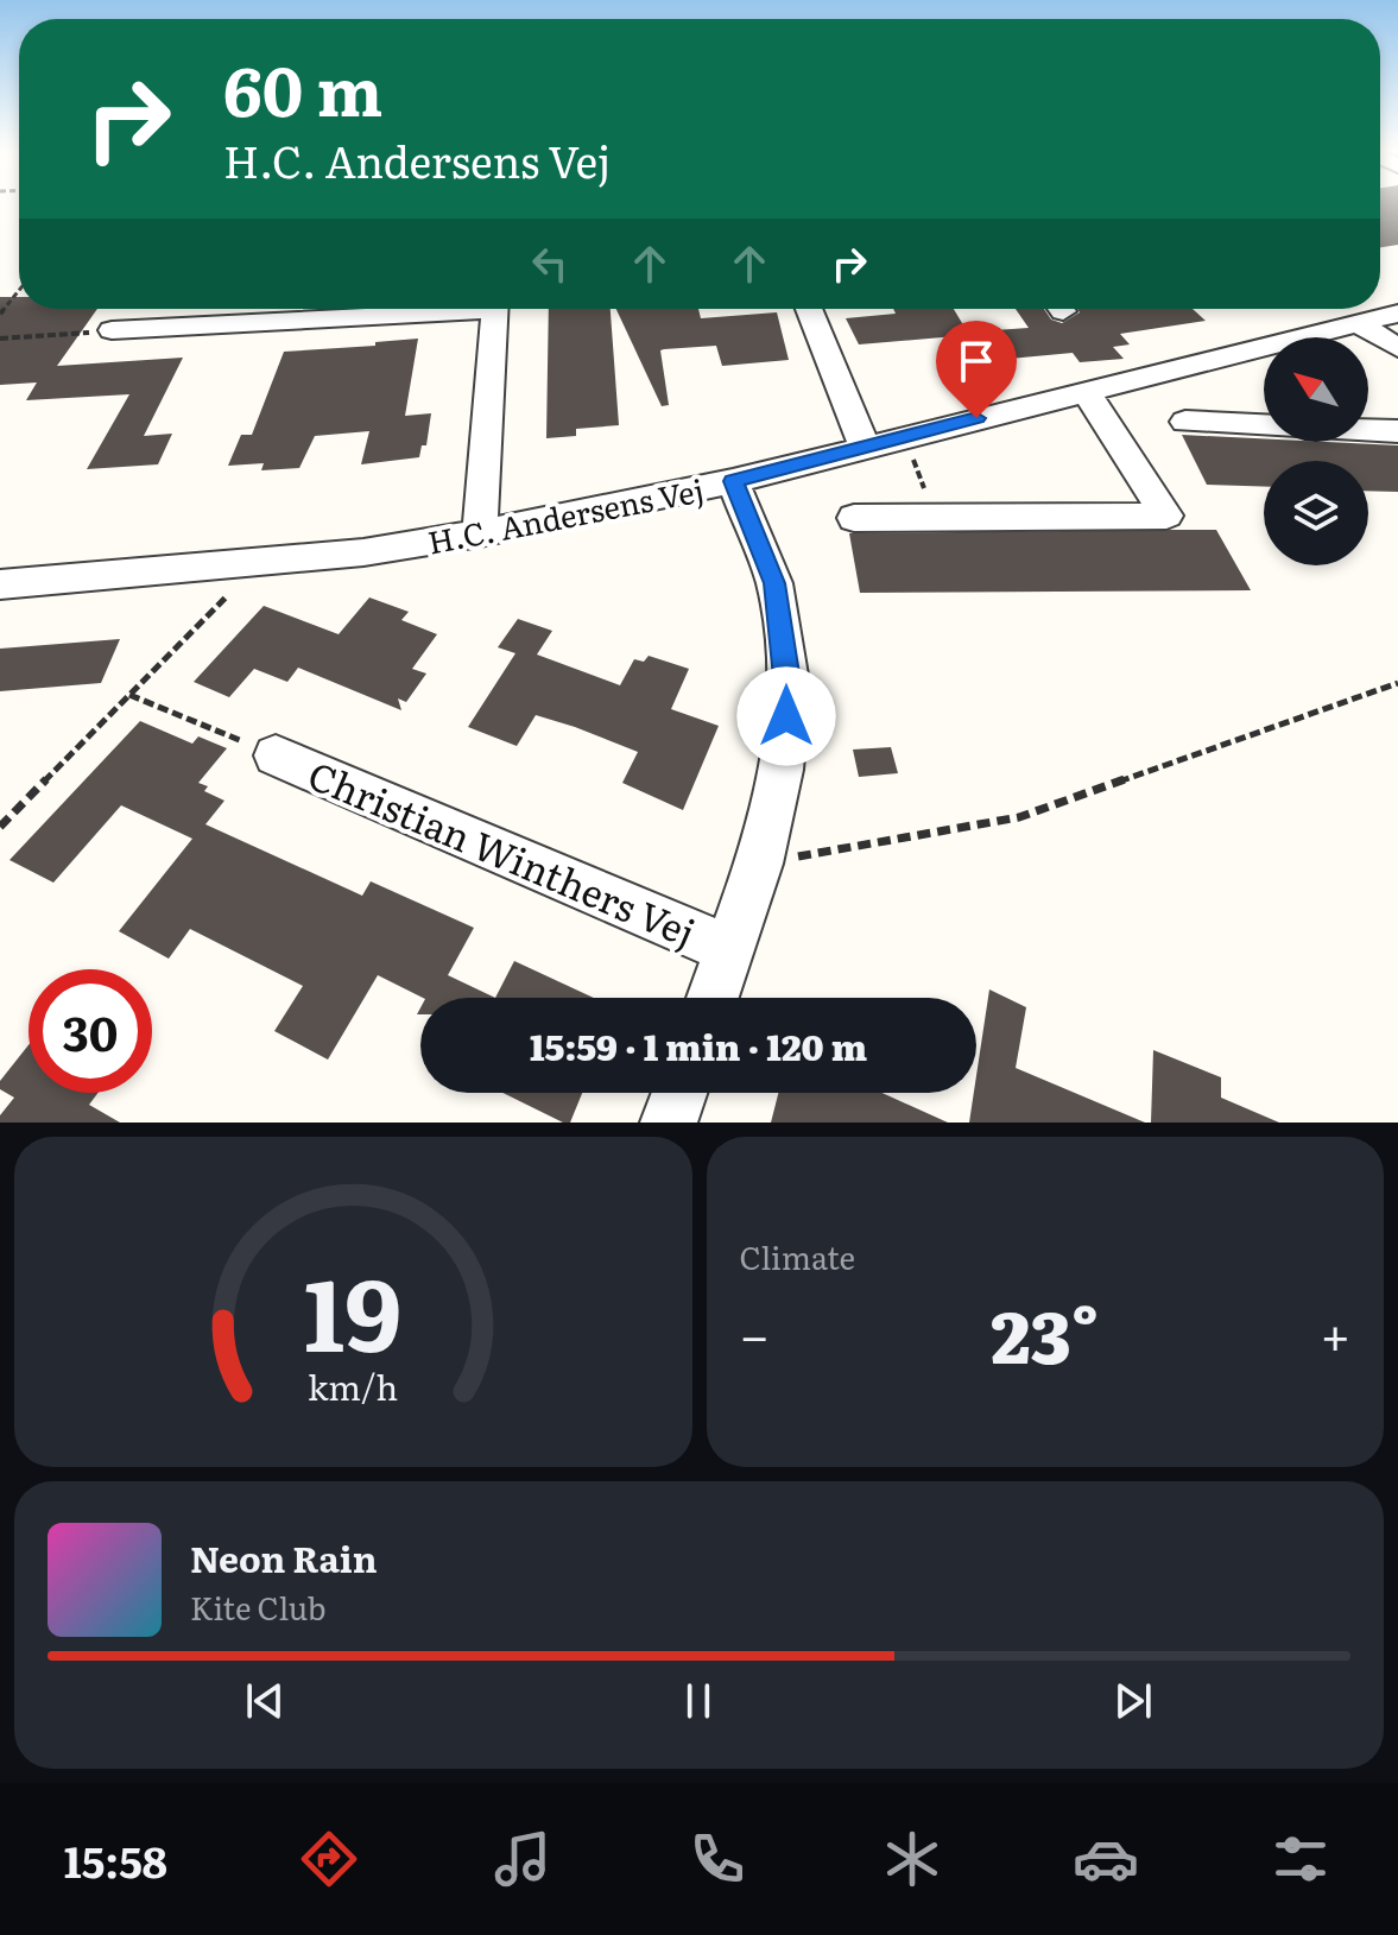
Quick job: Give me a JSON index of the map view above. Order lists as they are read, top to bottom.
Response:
{
  "streets": {
    "street": ["H.C. Andersens Vej", "Christian Winthers Vej"]
  },
  "crossings": [
    ["H.C. Andersens Vej", "Christian Winthers Vej"]
  ],
  "north": "top left",
  "page": {
    "turn": ["60 m", "H.C. Andersens Vej"],
    "limit": "30",
    "trip": "15:59 · 1 min · 120 m",
    "tile": "Climate",
    "heat": ["−", "23°", "+"],
    "song": ["Neon Rain", "Kite Club"],
    "tabs": "15:58",
    "gauge": ["19", "km/h"]
  }
}
